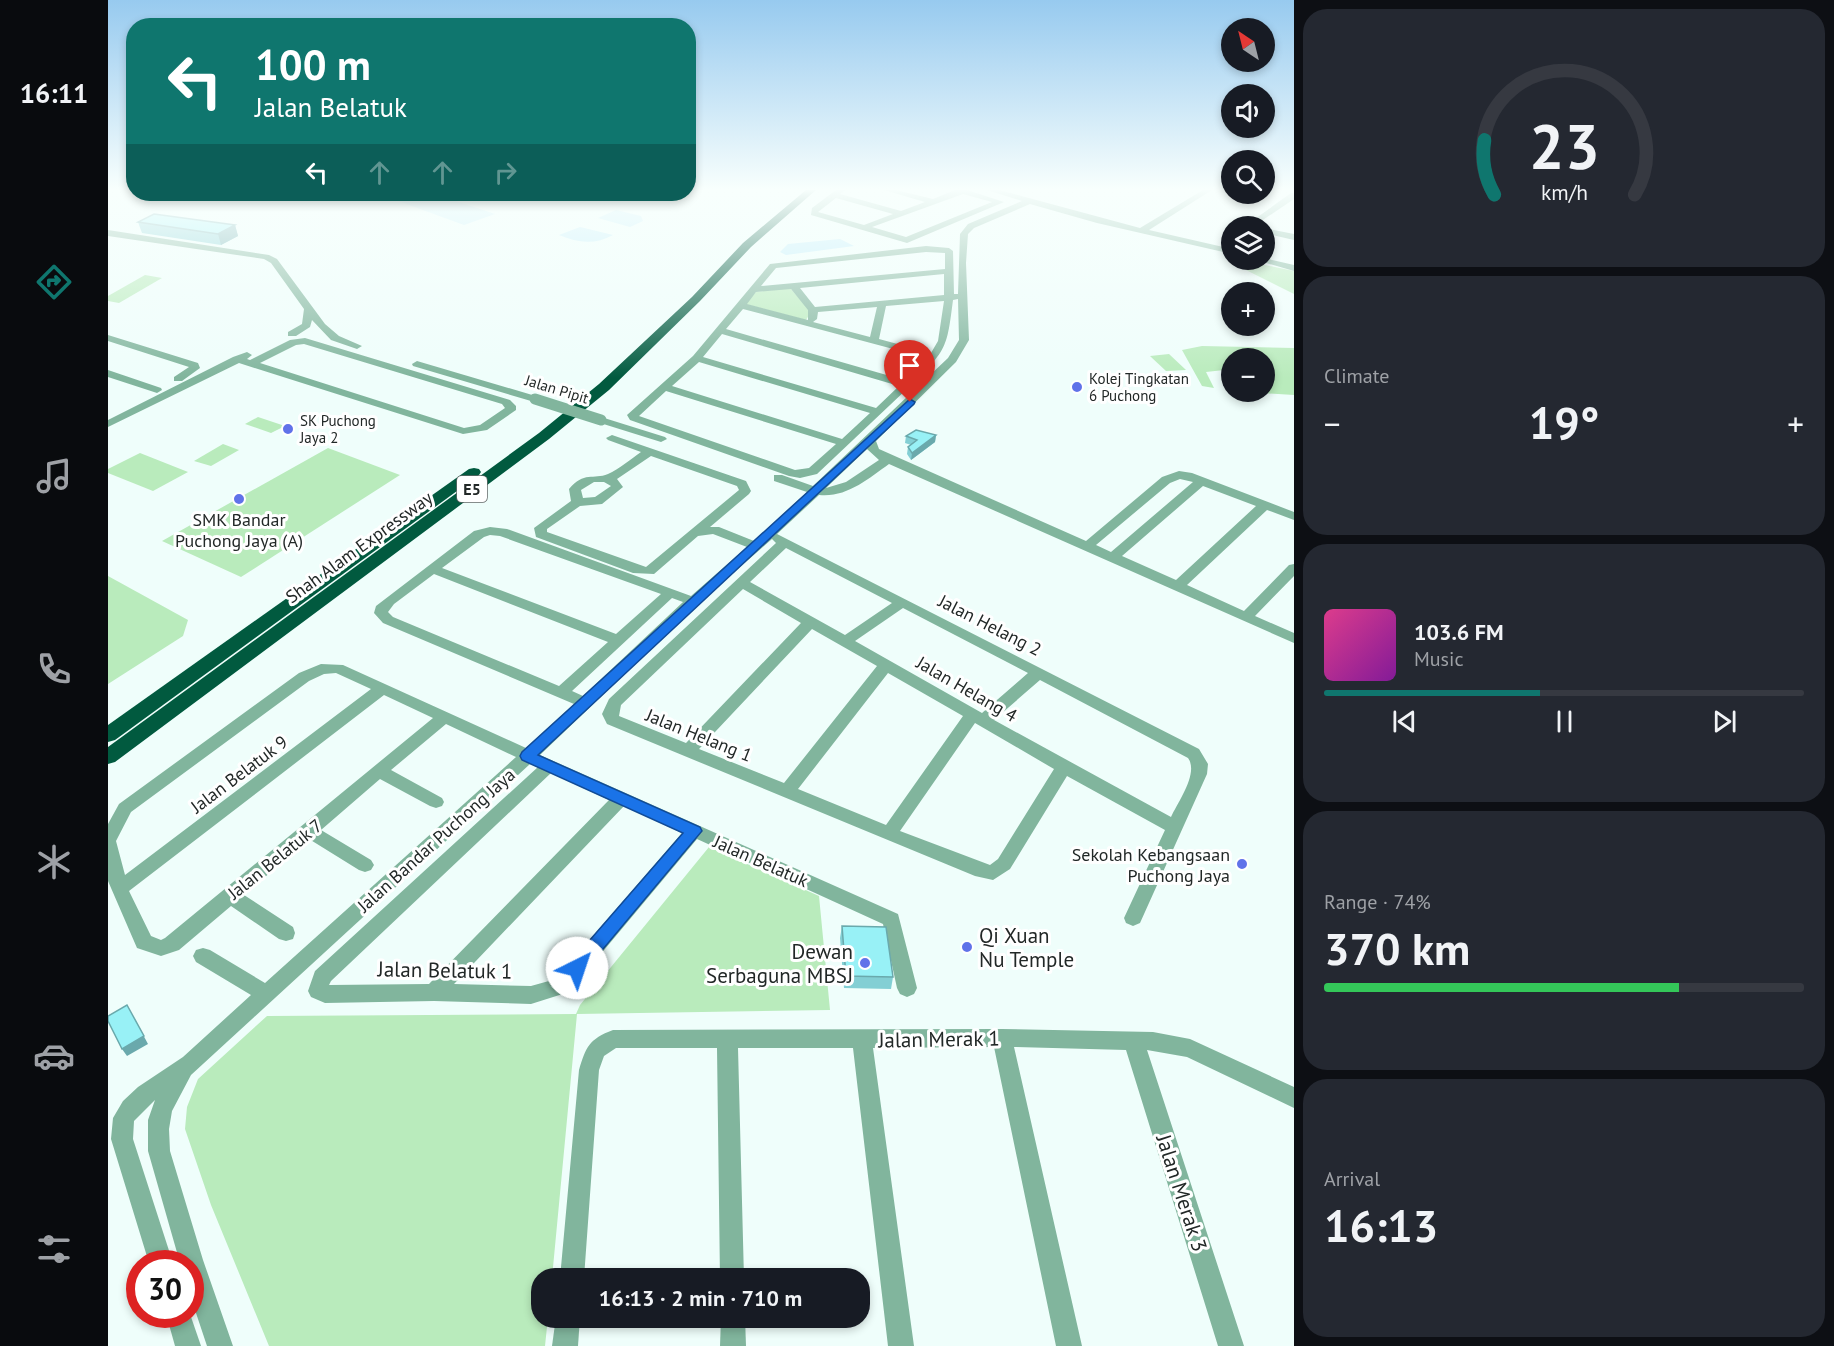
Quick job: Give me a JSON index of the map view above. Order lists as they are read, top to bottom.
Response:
{
  "streets": {
    "highway": ["E5", "Shah Alam Expressway"],
    "street": [
      "Jalan Pipit",
      "Jalan Helang 2",
      "Jalan Helang 4",
      "Jalan Helang 1",
      "Jalan Belatuk 9",
      "Jalan Bandar Puchong Jaya",
      "Jalan Belatuk 7",
      "Jalan Belatuk",
      "Jalan Belatuk 1",
      "Jalan Merak 1",
      "Jalan Merak 3"
    ]
  },
  "crossings": [
    ["Jalan Pipit", "Jalan Bandar Puchong Jaya"],
    ["Jalan Helang 2", "Jalan Helang 4"],
    ["Jalan Helang 2", "Jalan Helang 1"],
    ["Jalan Helang 2", "Jalan Bandar Puchong Jaya"],
    ["Jalan Helang 4", "Jalan Helang 1"],
    ["Jalan Helang 1", "Jalan Bandar Puchong Jaya"],
    ["Jalan Belatuk 9", "Jalan Belatuk 7"],
    ["Jalan Belatuk 9", "Jalan Belatuk"],
    ["Jalan Bandar Puchong Jaya", "Jalan Belatuk"],
    ["Jalan Belatuk 7", "Jalan Belatuk"],
    ["Jalan Belatuk", "Jalan Belatuk 1"],
    ["Jalan Merak 1", "Jalan Merak 3"]
  ],
  "places": [
    "Kolej Tingkatan 6 Puchong",
    "SK Puchong Jaya 2",
    "SMK Bandar Puchong Jaya (A)",
    "Sekolah Kebangsaan Puchong Jaya",
    "Qi Xuan Nu Temple",
    "Dewan Serbaguna MBSJ"
  ],
  "north": "top left",
  "page": {
    "tabs": "16:11",
    "map_buttons": ["+", "−"],
    "turn": ["100 m", "Jalan Belatuk"],
    "tile": [
      "Climate",
      ["Range · 74%", "370 km"],
      ["Arrival", "16:13"]
    ],
    "heat": ["−", "19°", "+"],
    "song": ["103.6 FM", "Music"],
    "limit": "30",
    "trip": "16:13 · 2 min · 710 m",
    "gauge": ["23", "km/h"]
  }
}
